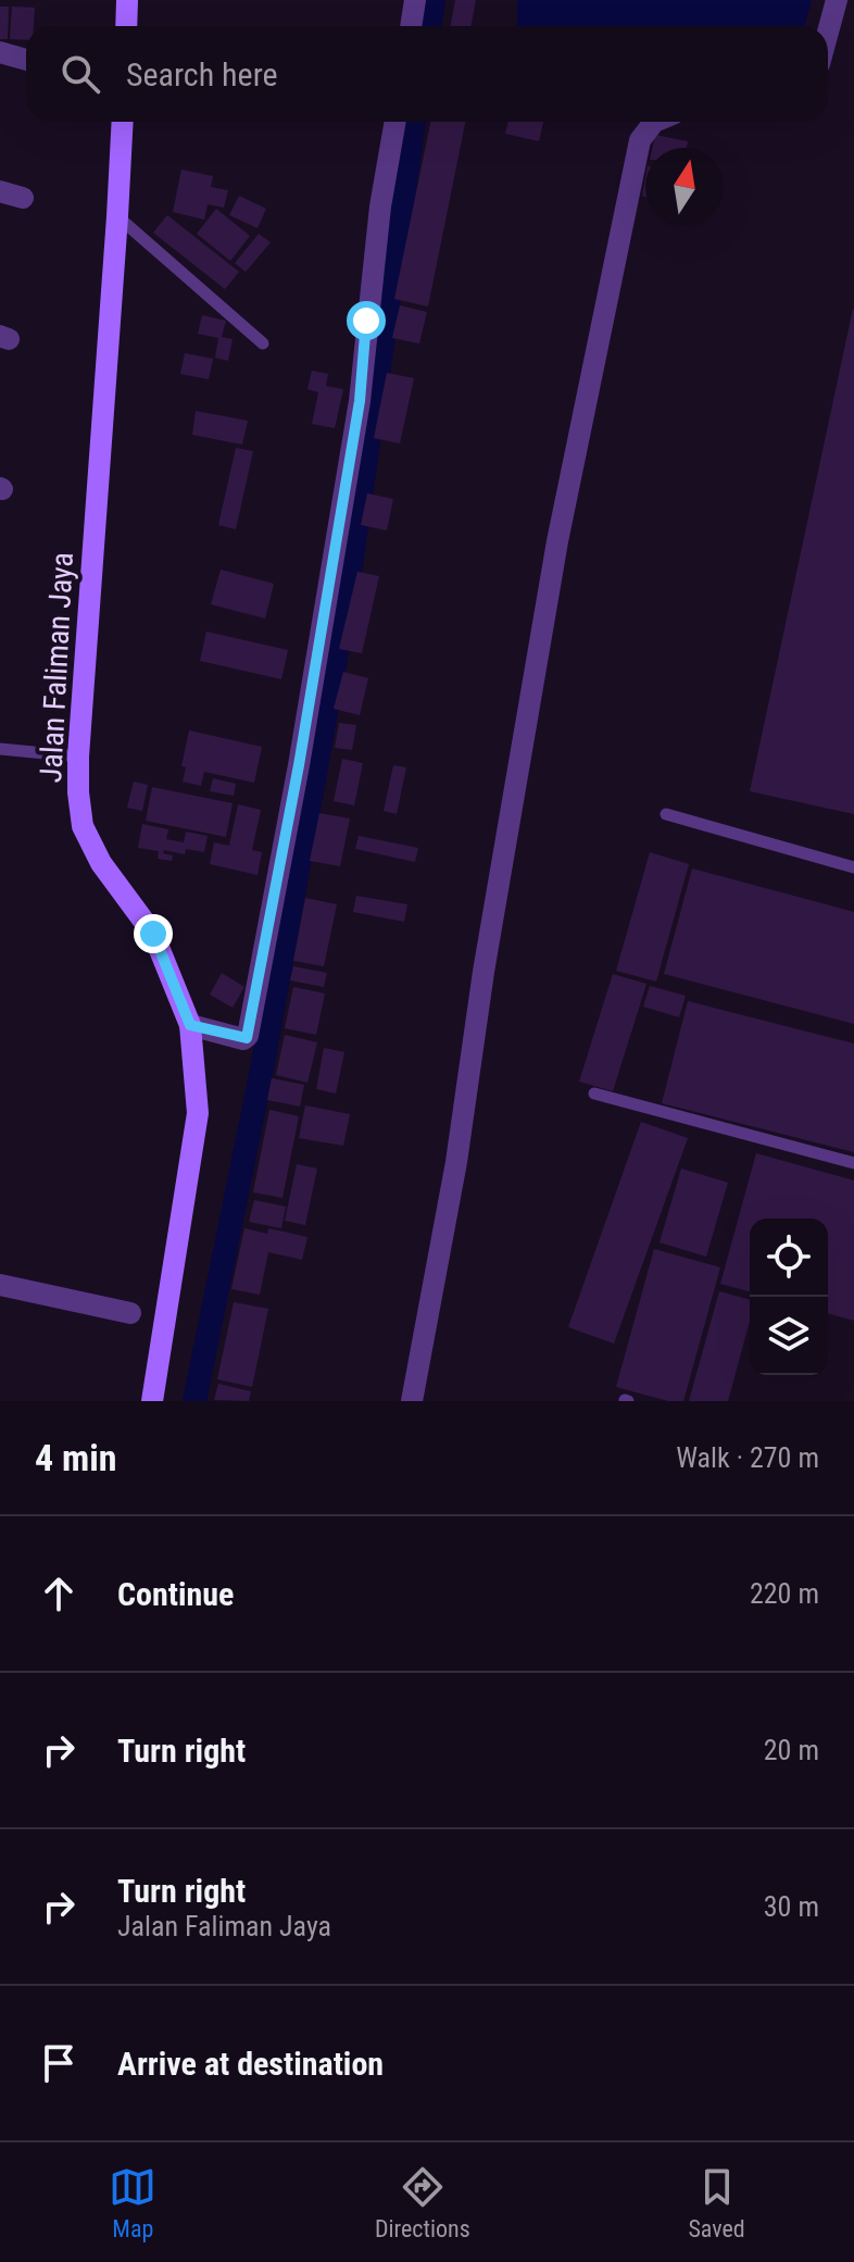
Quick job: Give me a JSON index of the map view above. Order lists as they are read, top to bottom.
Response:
{
  "streets": {
    "street": ["Jalan Faliman Jaya"]
  },
  "north": "top",
  "page": {
    "search": "Search here",
    "heading": ["4 min", "Walk · 270 m"],
    "list": [
      ["Continue", "220 m"],
      ["Turn right", "20 m"],
      ["Turn right", "Jalan Faliman Jaya", "30 m"],
      "Arrive at destination"
    ],
    "nav": ["Map", "Directions", "Saved"]
  }
}
